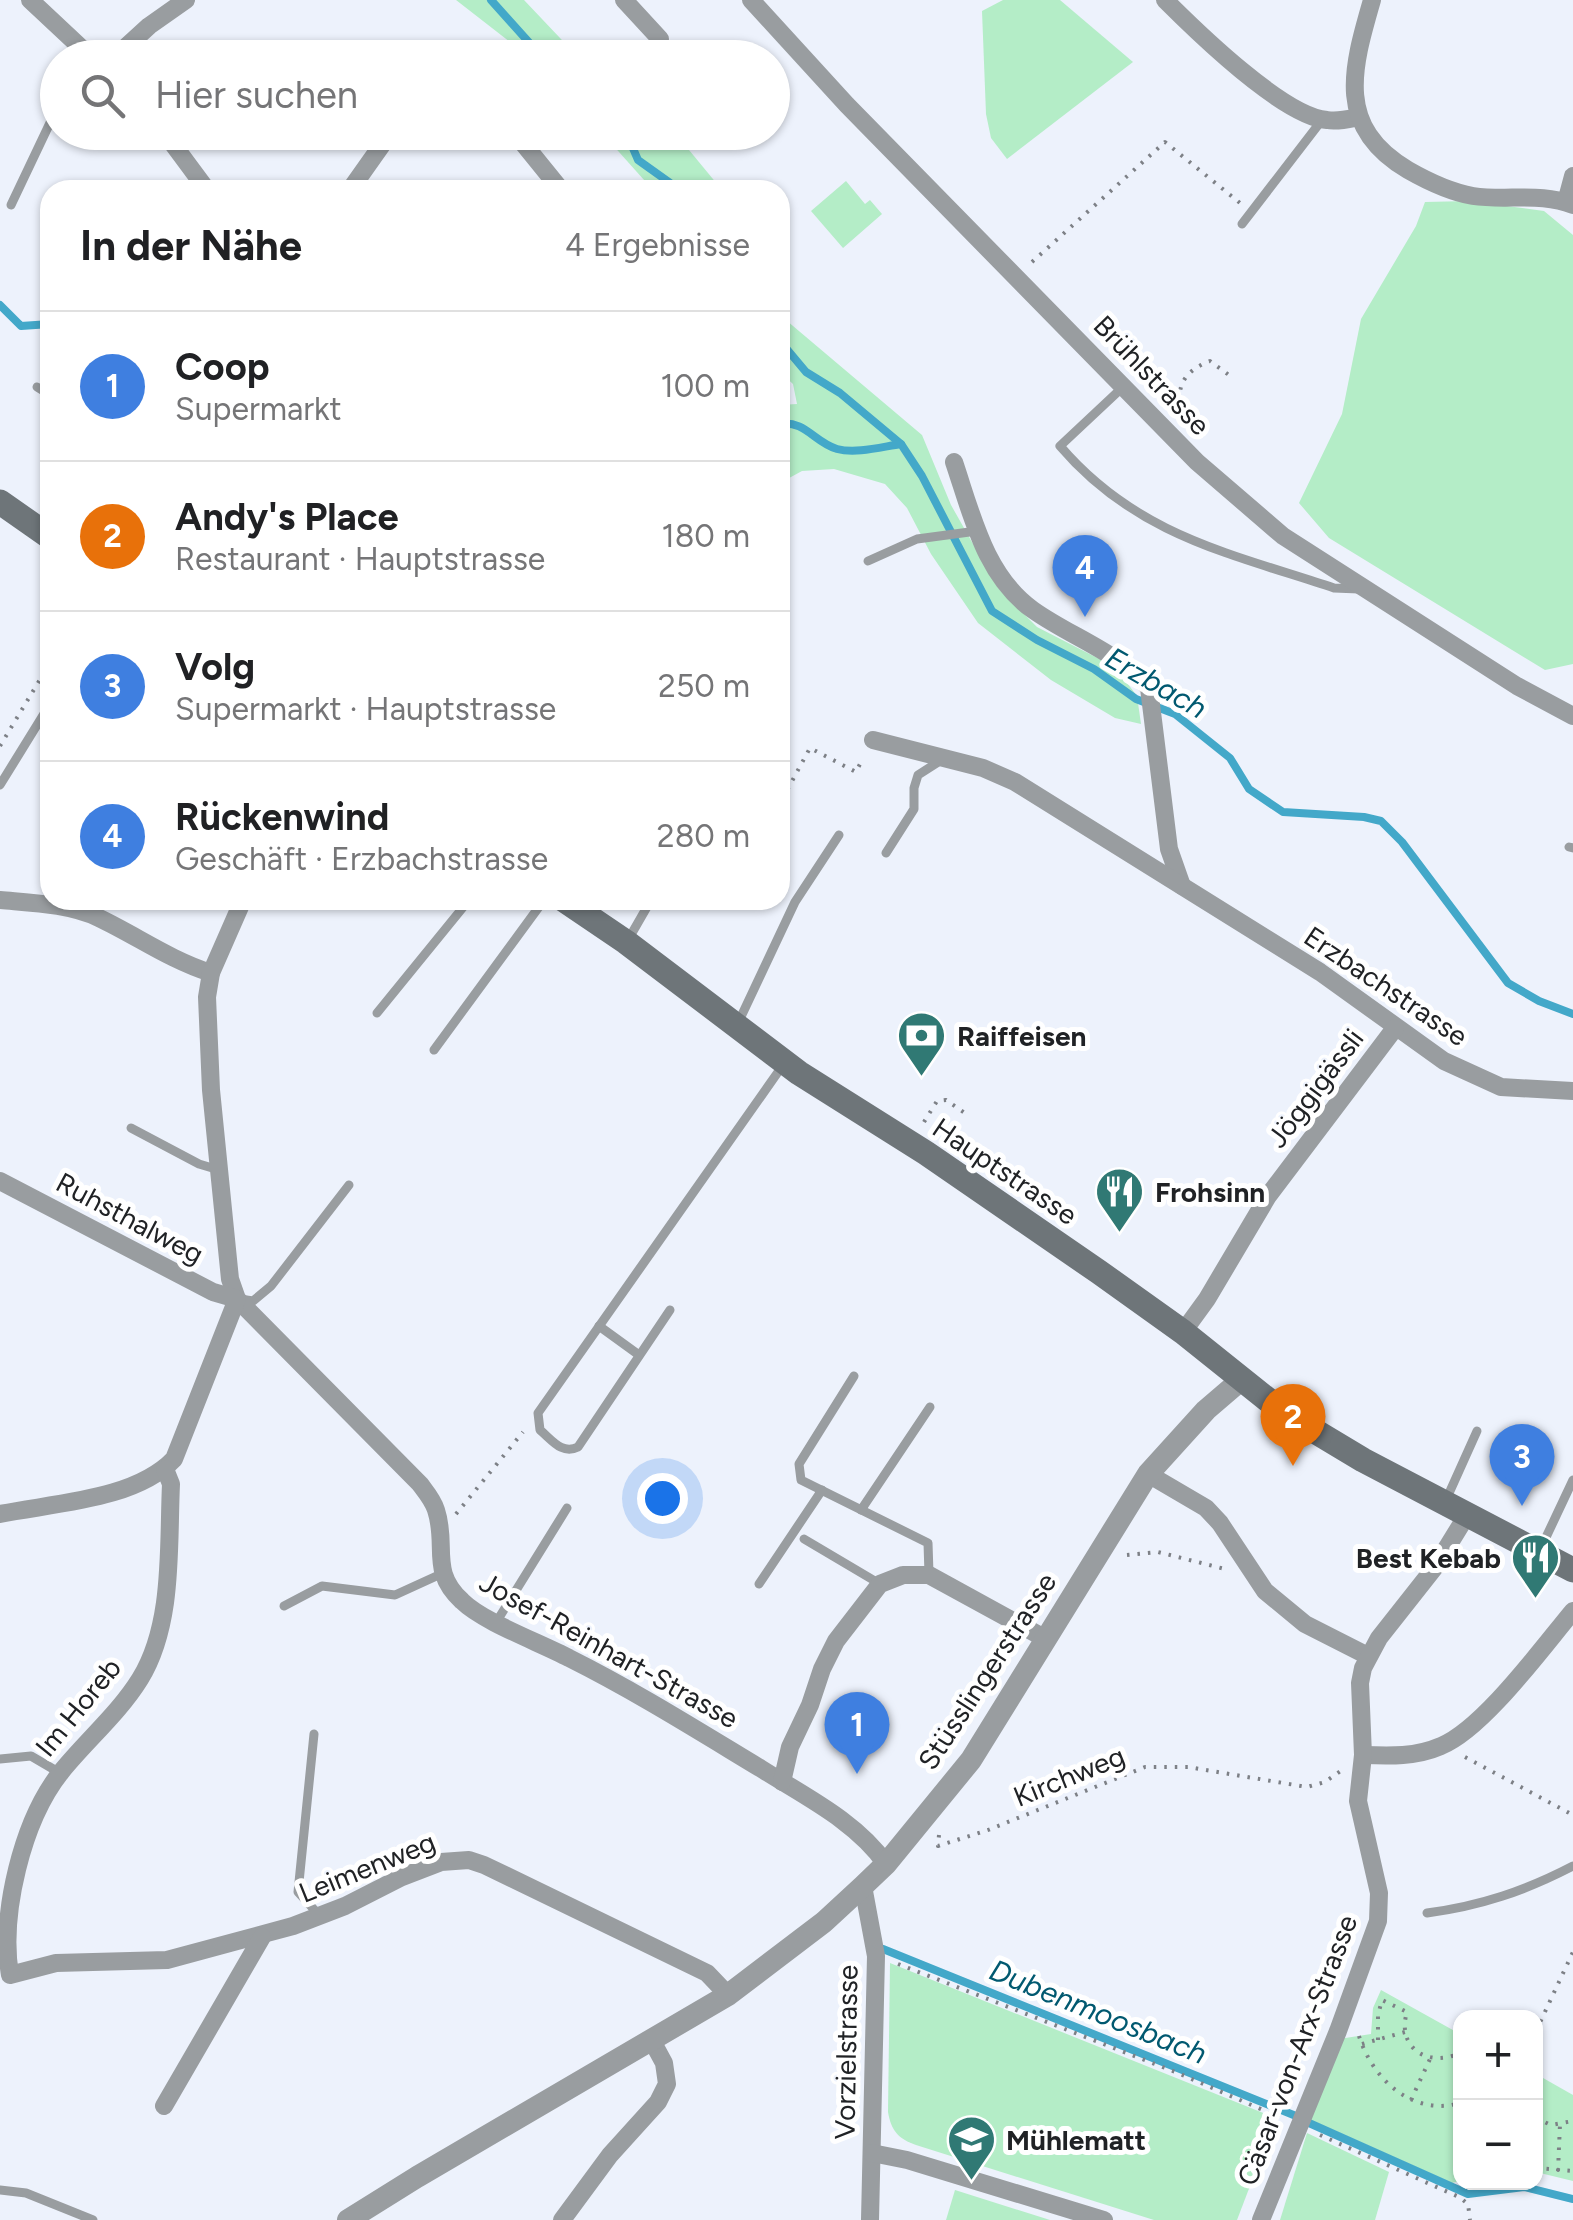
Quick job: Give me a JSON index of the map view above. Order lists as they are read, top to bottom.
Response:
{
  "streets": {
    "main road": ["Hauptstrasse"],
    "street": [
      "Brühlstrasse",
      "Erzbachstrasse",
      "Jöggigässli",
      "Ruhsthalweg",
      "Josef-Reinhart-Strasse",
      "Stüsslingerstrasse",
      "Im Horeb",
      "Leimenweg",
      "Cäsar-von-Arx-Strasse",
      "Vorzielstrasse"
    ],
    "path": ["Kirchweg"]
  },
  "crossings": [
    ["Erzbachstrasse", "Jöggigässli"],
    ["Jöggigässli", "Hauptstrasse"],
    ["Hauptstrasse", "Stüsslingerstrasse"],
    ["Hauptstrasse", "Cäsar-von-Arx-Strasse"],
    ["Ruhsthalweg", "Josef-Reinhart-Strasse"],
    ["Josef-Reinhart-Strasse", "Stüsslingerstrasse"],
    ["Stüsslingerstrasse", "Kirchweg"],
    ["Stüsslingerstrasse", "Leimenweg"],
    ["Stüsslingerstrasse", "Vorzielstrasse"],
    ["Im Horeb", "Leimenweg"],
    ["Kirchweg", "Cäsar-von-Arx-Strasse"]
  ],
  "water": ["Erzbach", "Dubenmoosbach"],
  "places": {
    "bank": ["Raiffeisen"],
    "restaurant": ["Frohsinn", "Best Kebab"],
    "school or university": ["Mühlematt"]
  },
  "page": {
    "search": "Hier suchen",
    "heading": ["In der Nähe", "4 Ergebnisse"],
    "list": [
      {
        "mark": "1",
        "name": "Coop",
        "note": "Supermarkt",
        "value": "100 m"
      },
      {
        "mark": "2",
        "name": "Andy's Place",
        "note": "Restaurant · Hauptstrasse",
        "value": "180 m"
      },
      {
        "mark": "3",
        "name": "Volg",
        "note": "Supermarkt · Hauptstrasse",
        "value": "250 m"
      },
      {
        "mark": "4",
        "name": "Rückenwind",
        "note": "Geschäft · Erzbachstrasse",
        "value": "280 m"
      }
    ],
    "pins": [
      "4",
      "2",
      "3",
      "1"
    ],
    "map_buttons": ["+", "−"]
  }
}
